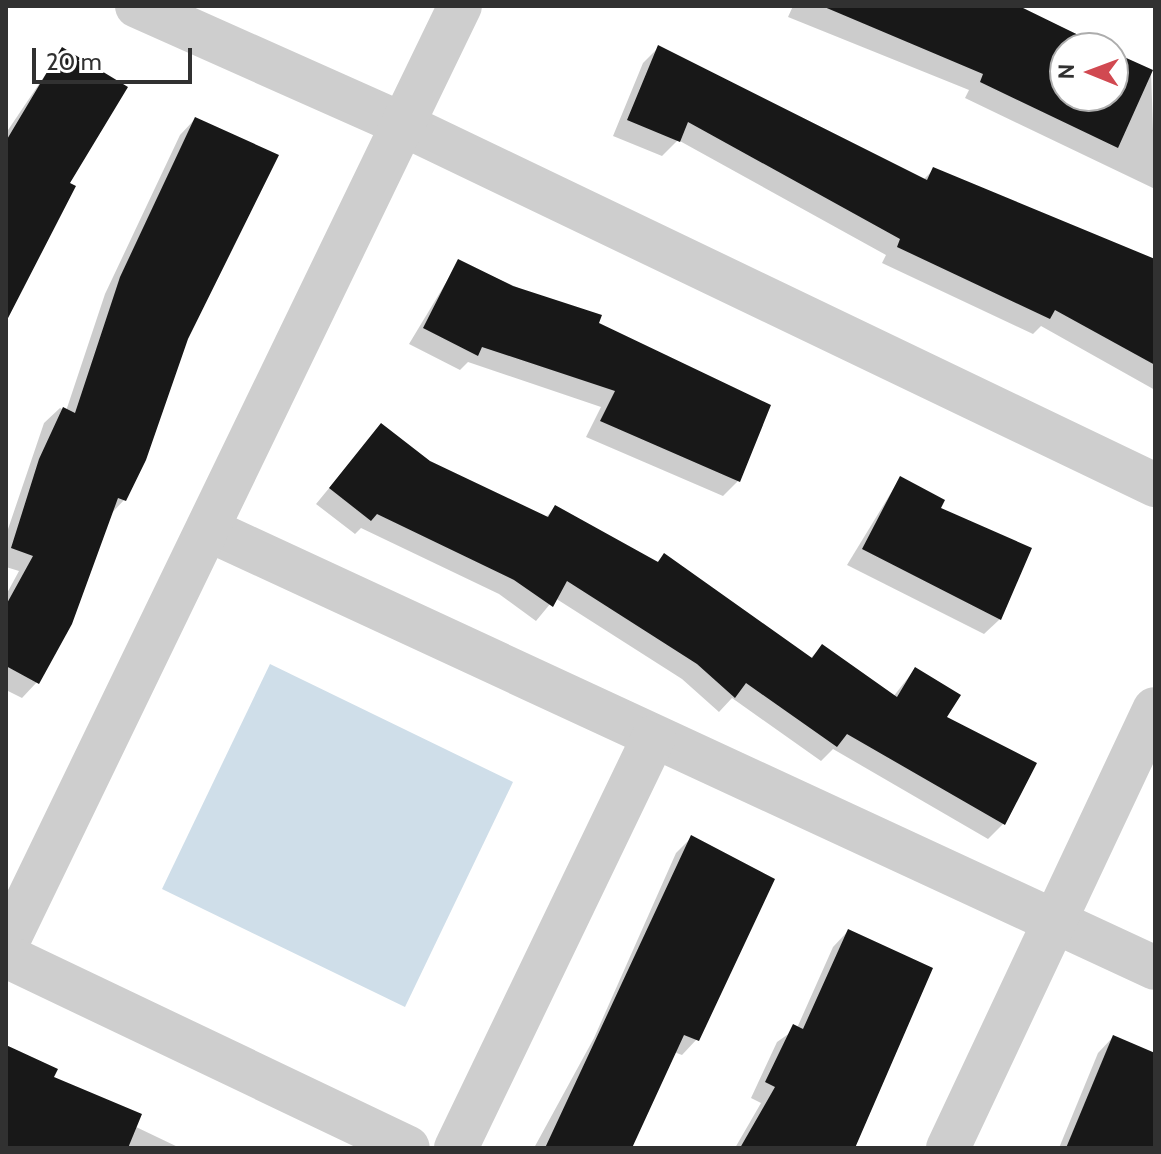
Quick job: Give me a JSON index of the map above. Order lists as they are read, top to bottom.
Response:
{
  "scale_bar": "20 m",
  "north": "left"
}
